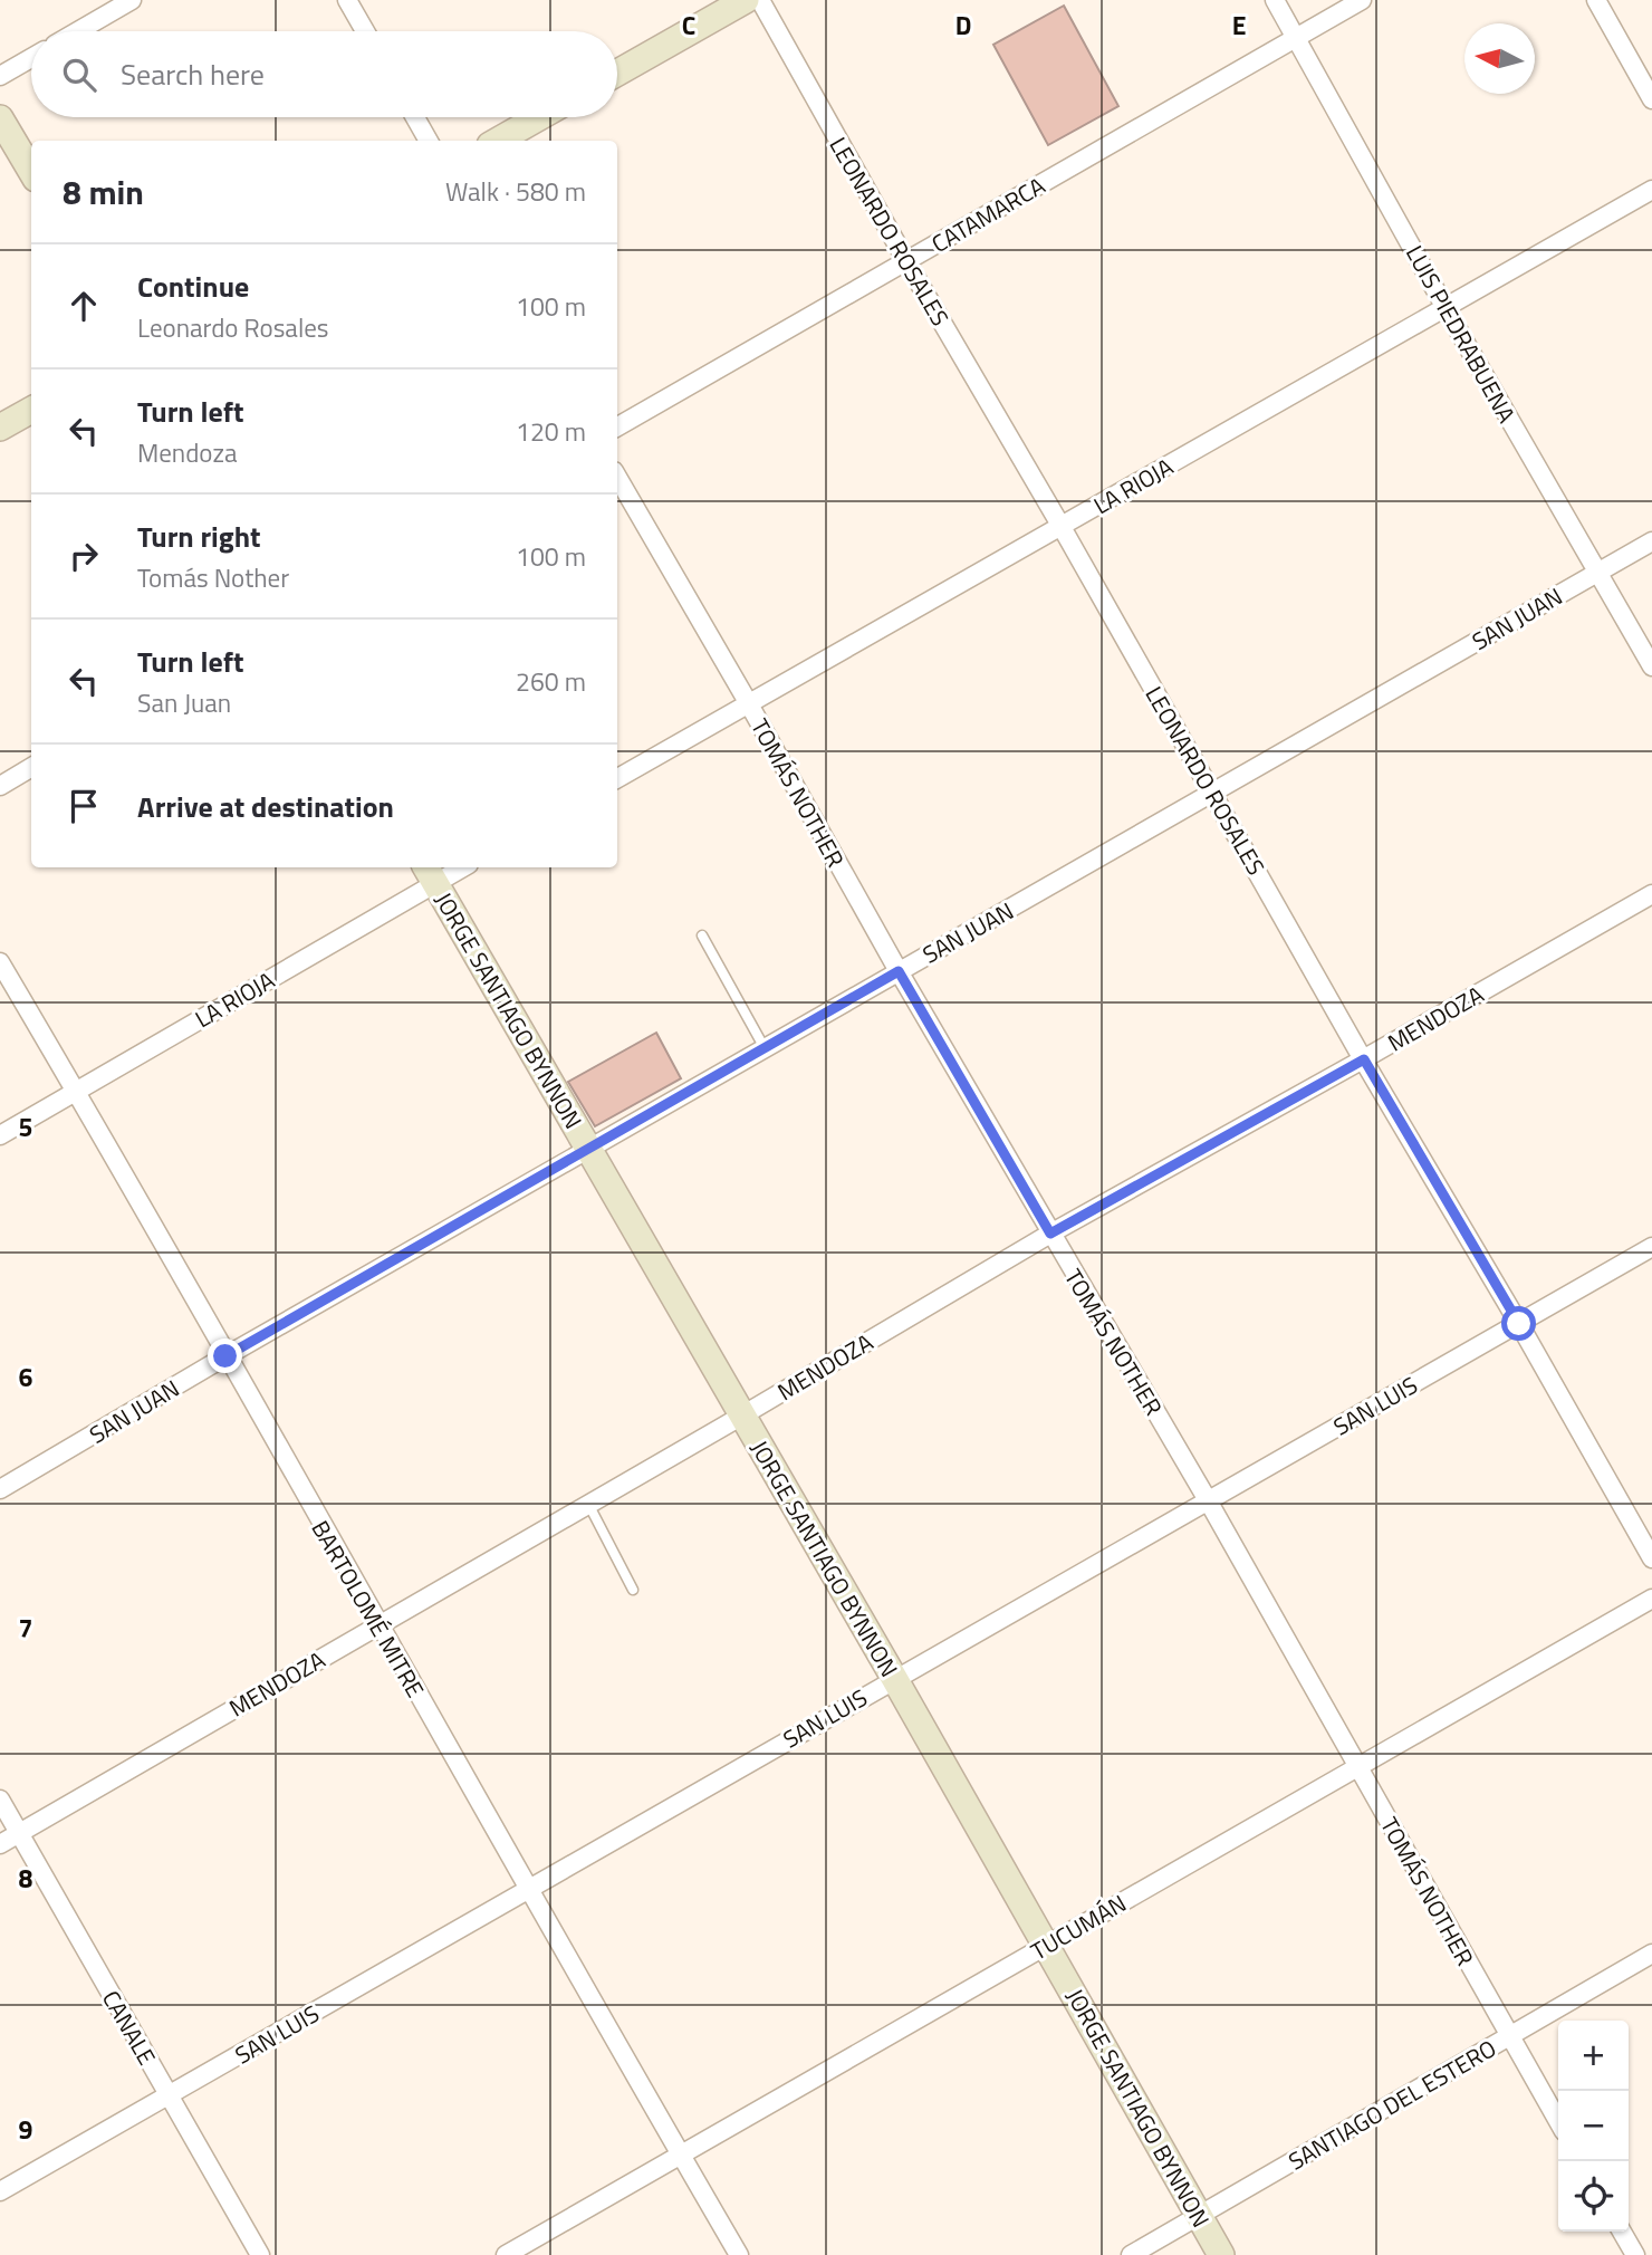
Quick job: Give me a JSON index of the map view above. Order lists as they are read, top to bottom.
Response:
{
  "streets": {
    "street": [
      "CATAMARCA",
      "LEONARDO ROSALES",
      "LUIS PIEDRABUENA",
      "LA RIOJA",
      "SAN JUAN",
      "TOMÁS NOTHER",
      "JORGE SANTIAGO BYNNON",
      "MENDOZA",
      "SAN LUIS",
      "BARTOLOMÉ MITRE",
      "TUCUMÁN",
      "CANALE",
      "SANTIAGO DEL ESTERO"
    ]
  },
  "crossings": [
    ["CATAMARCA", "LEONARDO ROSALES"],
    ["CATAMARCA", "LUIS PIEDRABUENA"],
    ["LEONARDO ROSALES", "LA RIOJA"],
    ["LEONARDO ROSALES", "SAN JUAN"],
    ["LEONARDO ROSALES", "MENDOZA"],
    ["LEONARDO ROSALES", "SAN LUIS"],
    ["LUIS PIEDRABUENA", "LA RIOJA"],
    ["LUIS PIEDRABUENA", "SAN JUAN"],
    ["LA RIOJA", "TOMÁS NOTHER"],
    ["LA RIOJA", "JORGE SANTIAGO BYNNON"],
    ["LA RIOJA", "BARTOLOMÉ MITRE"],
    ["SAN JUAN", "TOMÁS NOTHER"],
    ["SAN JUAN", "JORGE SANTIAGO BYNNON"],
    ["SAN JUAN", "BARTOLOMÉ MITRE"],
    ["TOMÁS NOTHER", "MENDOZA"],
    ["TOMÁS NOTHER", "SAN LUIS"],
    ["TOMÁS NOTHER", "TUCUMÁN"],
    ["TOMÁS NOTHER", "SANTIAGO DEL ESTERO"],
    ["JORGE SANTIAGO BYNNON", "MENDOZA"],
    ["JORGE SANTIAGO BYNNON", "SAN LUIS"],
    ["JORGE SANTIAGO BYNNON", "TUCUMÁN"],
    ["JORGE SANTIAGO BYNNON", "SANTIAGO DEL ESTERO"],
    ["MENDOZA", "BARTOLOMÉ MITRE"],
    ["MENDOZA", "CANALE"],
    ["SAN LUIS", "BARTOLOMÉ MITRE"],
    ["SAN LUIS", "CANALE"],
    ["BARTOLOMÉ MITRE", "TUCUMÁN"]
  ],
  "north": "left",
  "page": {
    "search": "Search here",
    "heading": ["8 min", "Walk · 580 m"],
    "list": [
      ["Continue", "Leonardo Rosales", "100 m"],
      ["Turn left", "Mendoza", "120 m"],
      ["Turn right", "Tomás Nother", "100 m"],
      ["Turn left", "San Juan", "260 m"],
      "Arrive at destination"
    ],
    "map_buttons": ["+", "−"]
  },
  "grid": {
    "columns": ["C", "D", "E"],
    "rows": [
      "5",
      "6",
      "7",
      "8",
      "9"
    ]
  }
}
